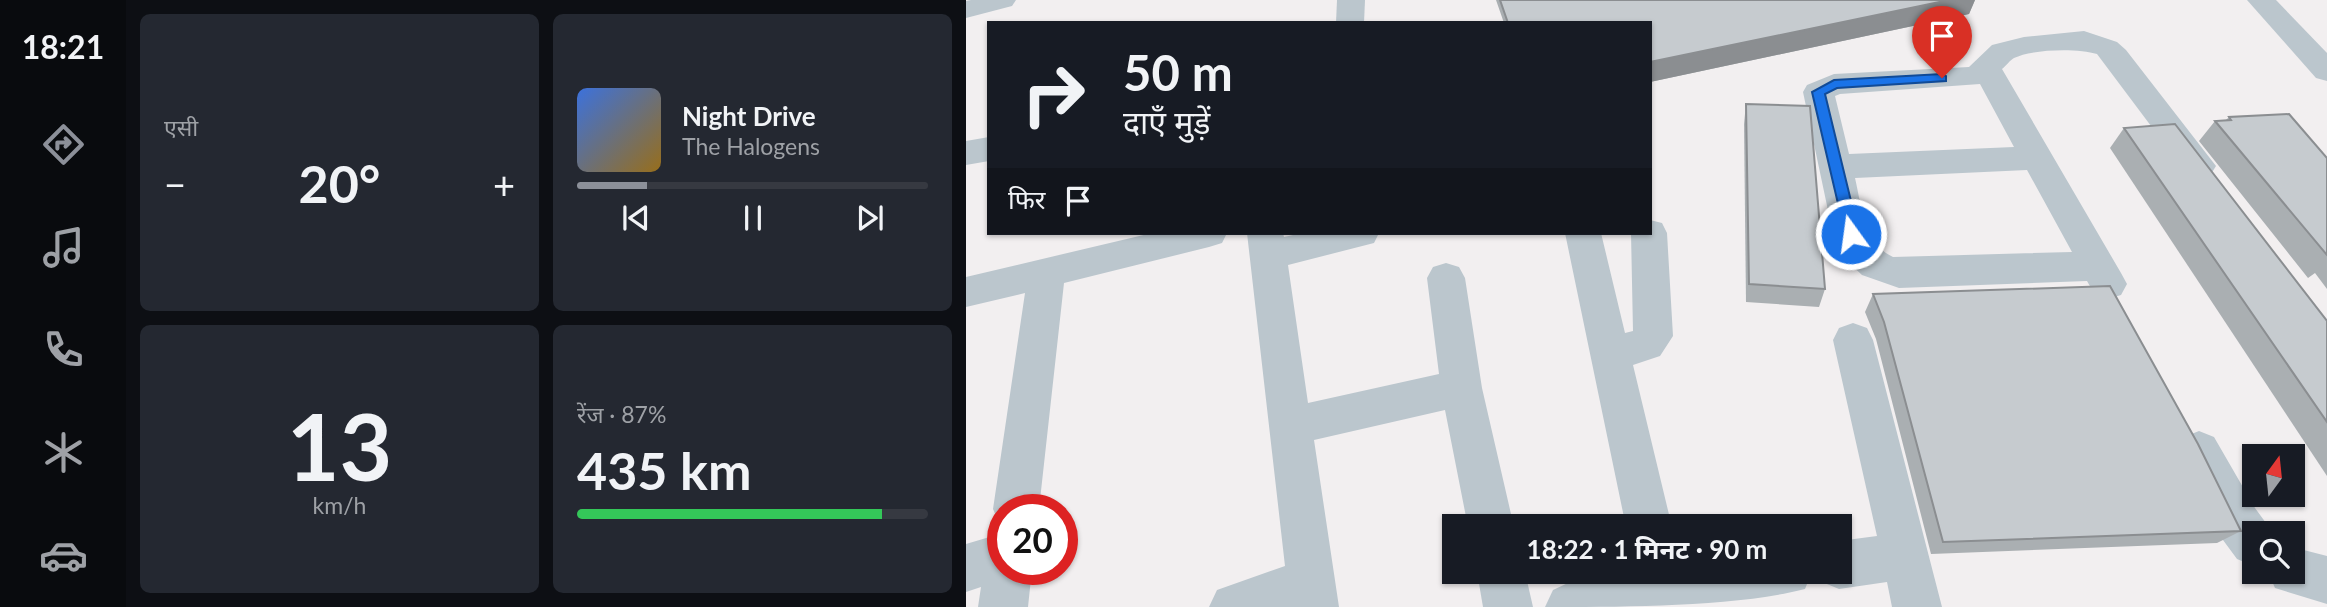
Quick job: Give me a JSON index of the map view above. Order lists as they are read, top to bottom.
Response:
{
  "north": "top",
  "page": {
    "tabs": "18:21",
    "tile": [
      "एसी",
      ["13", "km/h"],
      ["रेंज · 87%", "435 km"]
    ],
    "turn": ["50 m", "दाएँ मुड़ें"],
    "song": ["Night Drive", "The Halogens"],
    "heat": ["−", "20°", "+"],
    "then": "फिर",
    "limit": "20",
    "trip": "18:22 · 1 मिनट · 90 m"
  }
}
